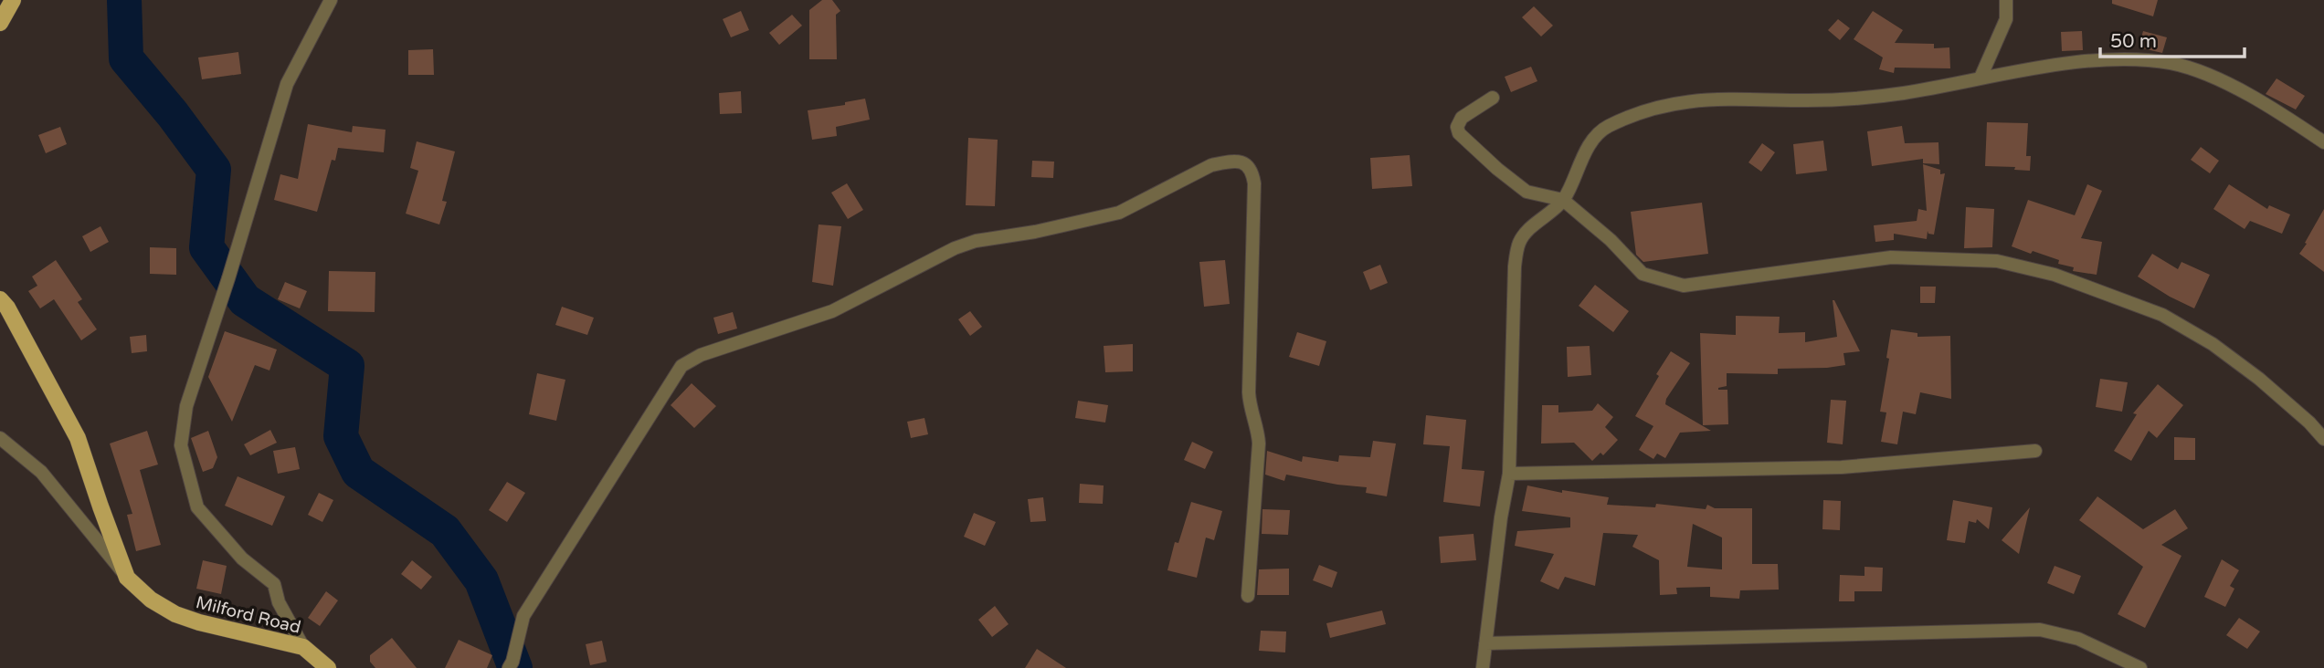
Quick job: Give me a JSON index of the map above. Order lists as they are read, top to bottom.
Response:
{
  "streets": {
    "main road": ["Milford Road"]
  },
  "scale_bar": "50 m"
}
